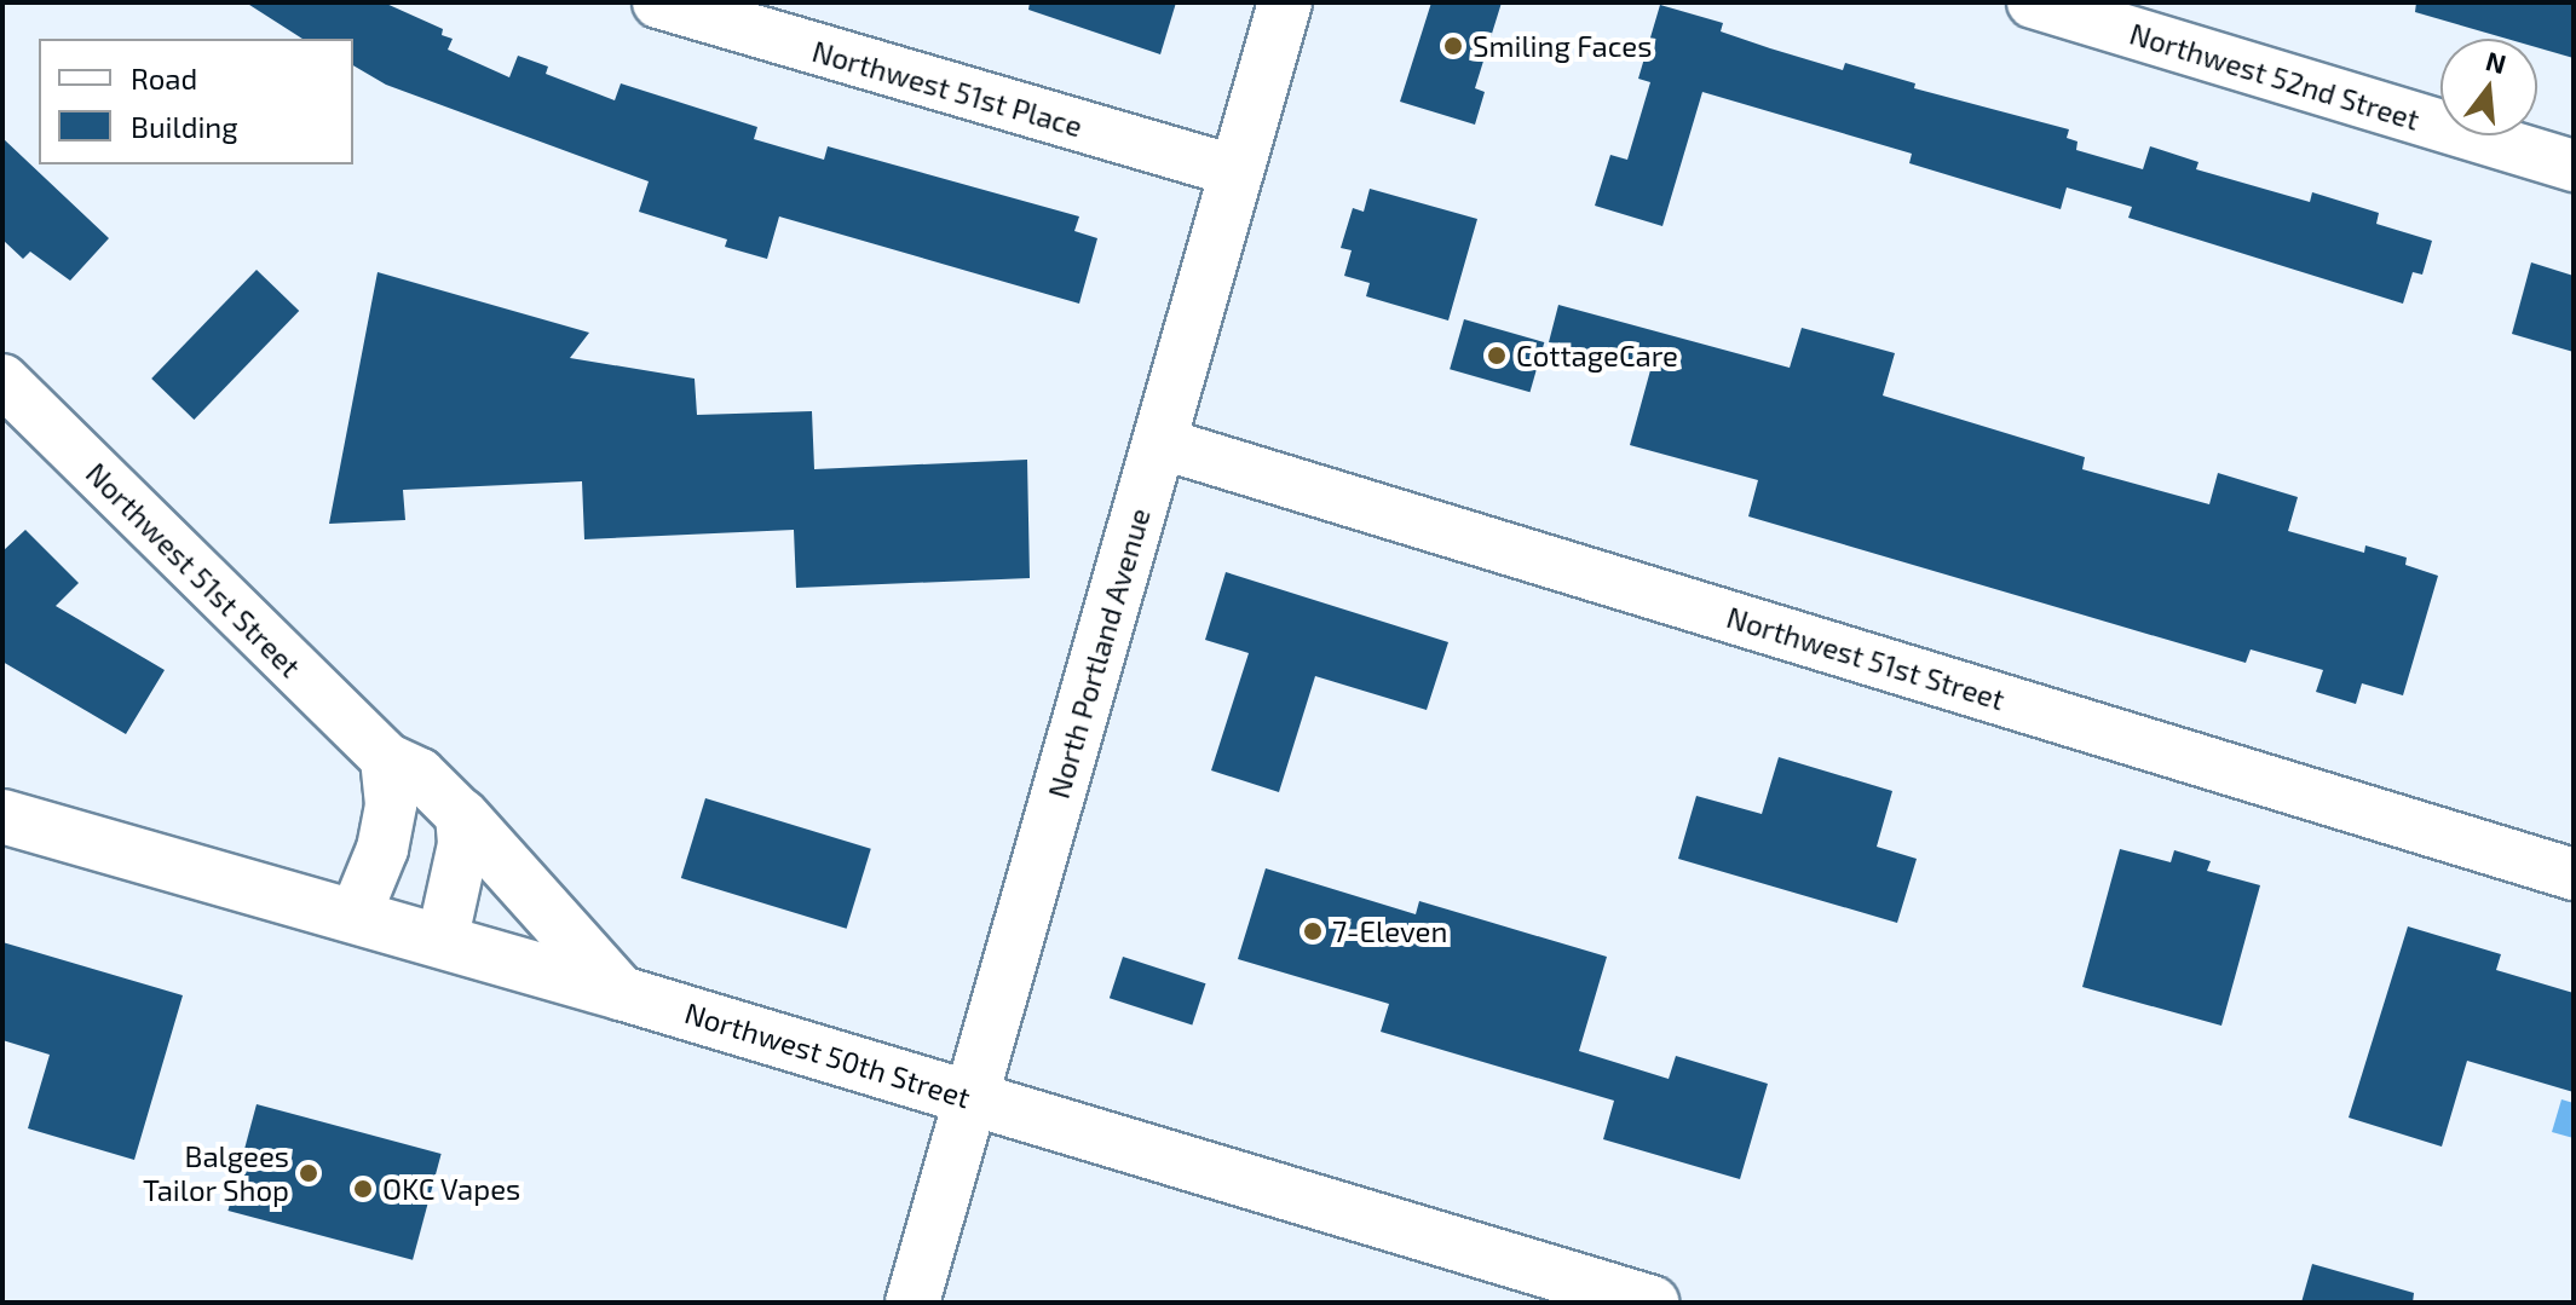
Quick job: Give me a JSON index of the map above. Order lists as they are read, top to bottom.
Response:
{
  "streets": {
    "main road": ["North Portland Avenue", "Northwest 50th Street"],
    "street": ["Northwest 52nd Street", "Northwest 51st Place", "Northwest 51st Street"]
  },
  "crossings": [
    ["Northwest 51st Place", "North Portland Avenue"],
    ["Northwest 51st Street", "North Portland Avenue"],
    ["North Portland Avenue", "Northwest 50th Street"]
  ],
  "places": [
    "Smiling Faces",
    "CottageCare",
    "7-Eleven",
    "Balgees Tailor Shop",
    "OKC Vapes"
  ],
  "legend": ["Road", "Building"],
  "north": "top"
}
